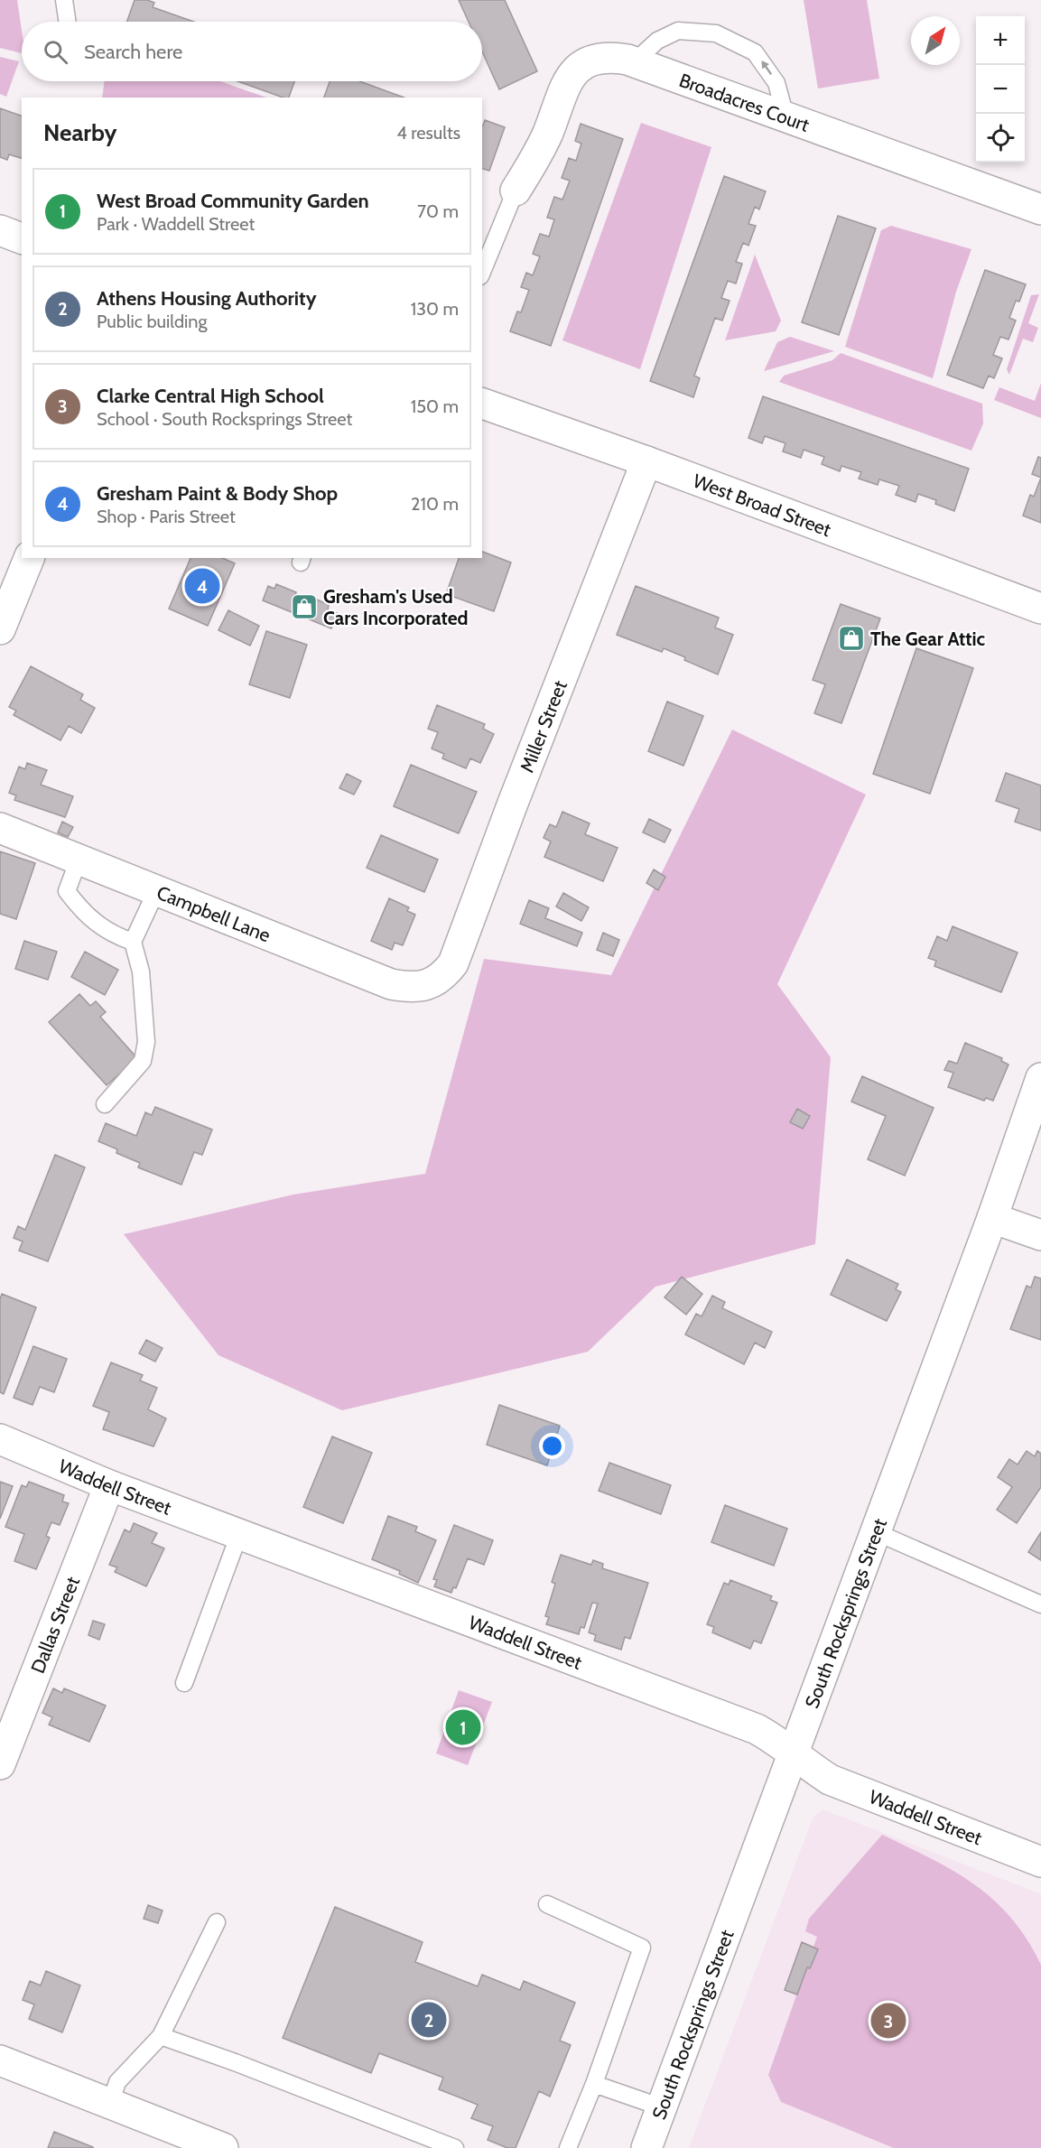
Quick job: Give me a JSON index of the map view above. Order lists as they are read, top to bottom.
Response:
{
  "streets": {
    "street": [
      "Broadacres Court",
      "West Broad Street",
      "Miller Street",
      "Campbell Lane",
      "Waddell Street",
      "South Rocksprings Street",
      "Dallas Street"
    ]
  },
  "crossings": [
    ["West Broad Street", "Miller Street"],
    ["Miller Street", "Campbell Lane"],
    ["Waddell Street", "South Rocksprings Street"],
    ["Waddell Street", "Dallas Street"]
  ],
  "places": {
    "shop": ["Gresham's Used Cars Incorporated", "The Gear Attic"]
  },
  "north": "top right",
  "page": {
    "map_buttons": ["+", "−"],
    "search": "Search here",
    "heading": ["Nearby", "4 results"],
    "list": [
      {
        "mark": "1",
        "name": "West Broad Community Garden",
        "note": "Park · Waddell Street",
        "value": "70 m"
      },
      {
        "mark": "2",
        "name": "Athens Housing Authority",
        "note": "Public building",
        "value": "130 m"
      },
      {
        "mark": "3",
        "name": "Clarke Central High School",
        "note": "School · South Rocksprings Street",
        "value": "150 m"
      },
      {
        "mark": "4",
        "name": "Gresham Paint & Body Shop",
        "note": "Shop · Paris Street",
        "value": "210 m"
      }
    ],
    "pins": [
      "4",
      "1",
      "2",
      "3"
    ]
  }
}
